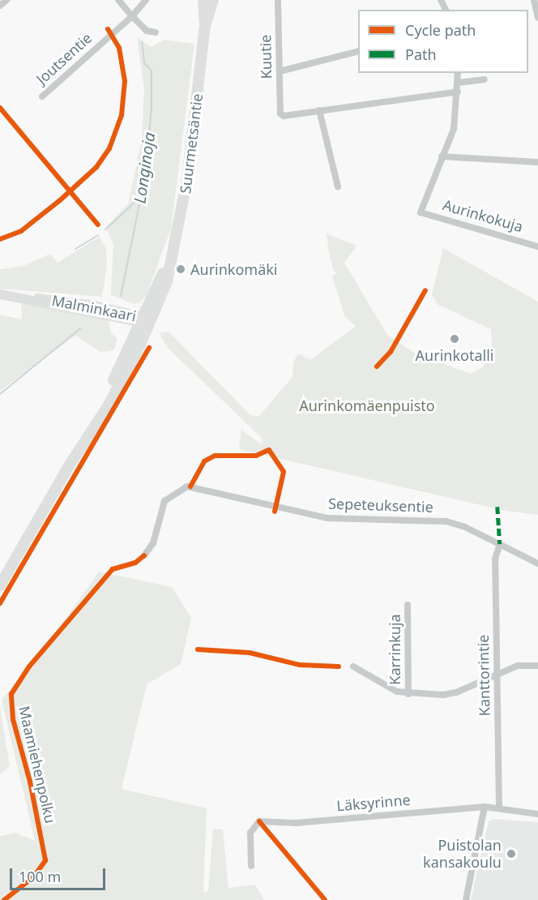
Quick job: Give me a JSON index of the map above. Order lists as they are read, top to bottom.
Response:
{
  "streets": {
    "main road": ["Suurmetsäntie", "Malminkaari"],
    "street": [
      "Kuutie",
      "Joutsentie",
      "Aurinkokuja",
      "Sepeteuksentie",
      "Karrinkuja",
      "Kanttorintie",
      "Läksyrinne"
    ],
    "cycle path": ["Maamiehenpolku"]
  },
  "crossings": [
    ["Suurmetsäntie", "Malminkaari"],
    ["Sepeteuksentie", "Kanttorintie"],
    ["Kanttorintie", "Läksyrinne"]
  ],
  "water": ["Longinoja"],
  "parks": ["Aurinkomäenpuisto"],
  "places": ["Aurinkomäki", "Aurinkotalli", "Puistolan kansakoulu"],
  "legend": ["Cycle path", "Path"],
  "scale_bar": "100 m"
}
